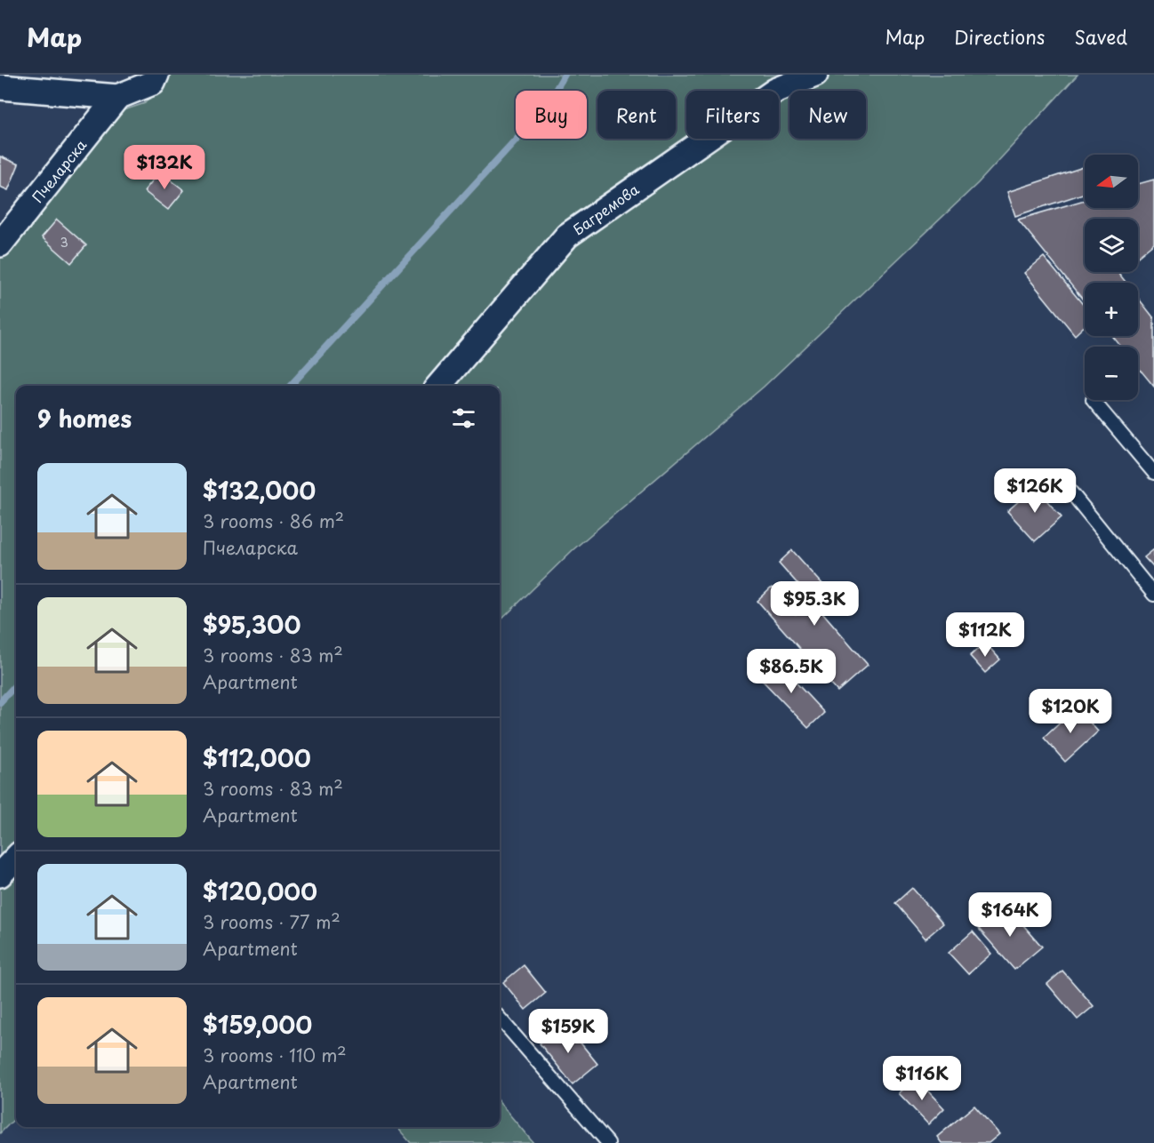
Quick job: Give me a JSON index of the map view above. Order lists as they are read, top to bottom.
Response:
{
  "streets": {
    "street": ["Пчеларска", "Багремова"]
  },
  "house_numbers": ["3"],
  "north": "left",
  "page": {
    "header": "Map",
    "nav": ["Map", "Directions", "Saved"],
    "chip": [
      "Buy",
      "Rent",
      "Filters",
      "New"
    ],
    "price": [
      "$132K",
      "$126K",
      "$95.3K",
      "$112K",
      "$86.5K",
      "$120K",
      "$164K",
      "$159K",
      "$116K"
    ],
    "map_buttons": ["+", "−"],
    "heading": "9 homes",
    "list": [
      {
        "name": "$132,000",
        "note": "3 rooms · 86 m² · Пчеларска"
      },
      {
        "name": "$95,300",
        "note": "3 rooms · 83 m² · Apartment"
      },
      {
        "name": "$112,000",
        "note": "3 rooms · 83 m² · Apartment"
      },
      {
        "name": "$120,000",
        "note": "3 rooms · 77 m² · Apartment"
      },
      {
        "name": "$159,000",
        "note": "3 rooms · 110 m² · Apartment"
      }
    ]
  }
}
